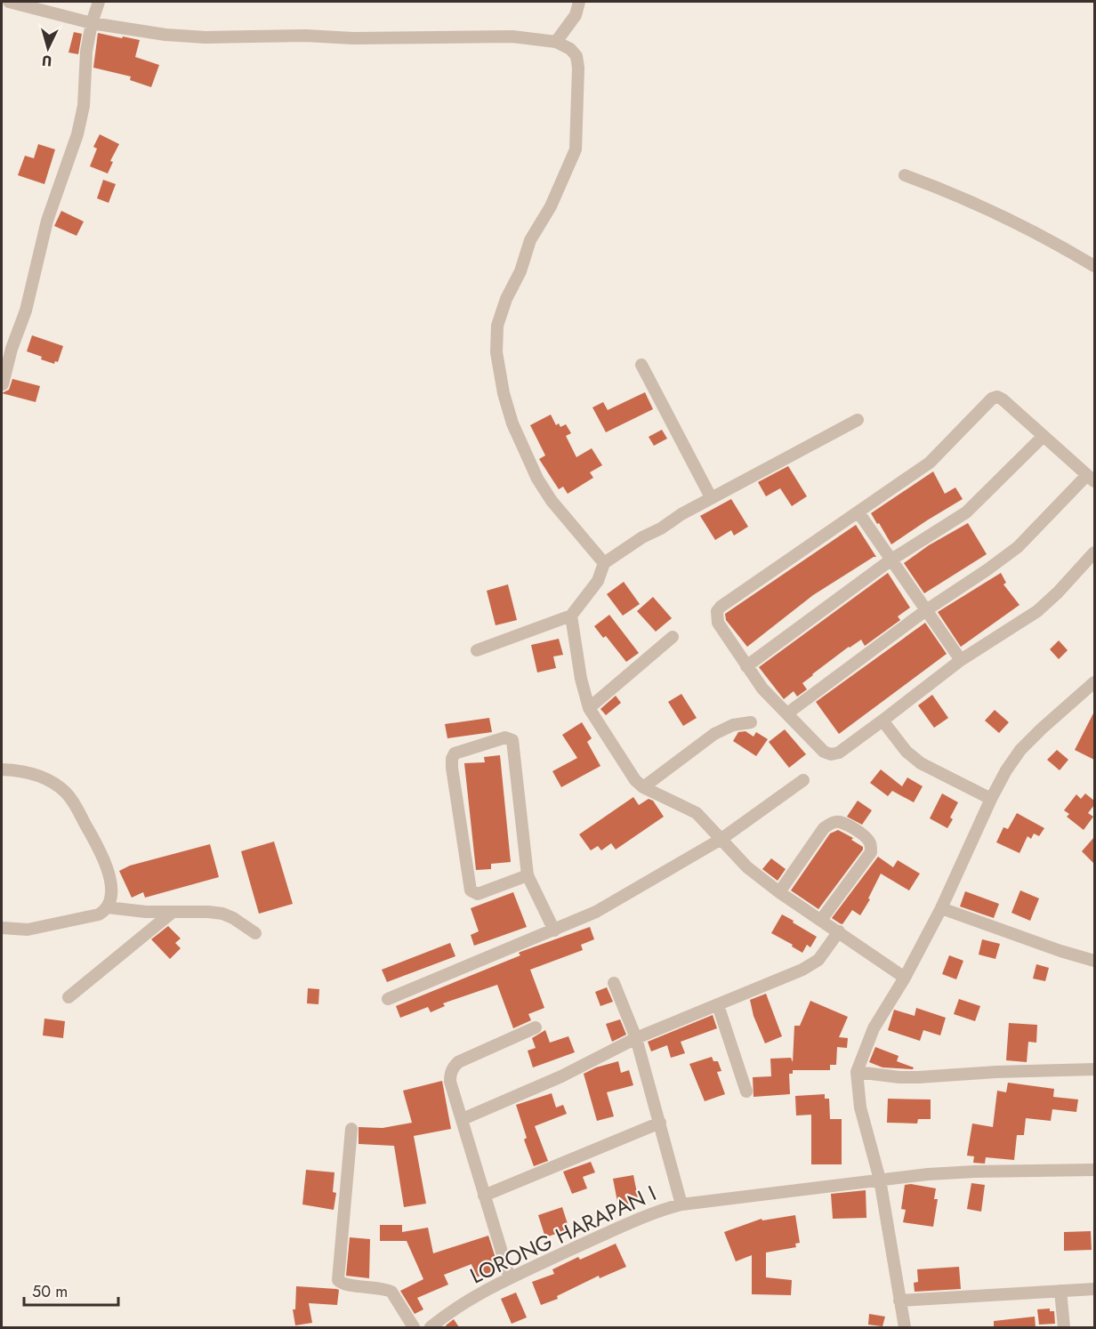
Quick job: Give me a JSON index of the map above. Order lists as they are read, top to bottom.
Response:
{
  "streets": {
    "street": ["LORONG HARAPAN I"]
  },
  "scale_bar": "50 m",
  "north": "bottom"
}
